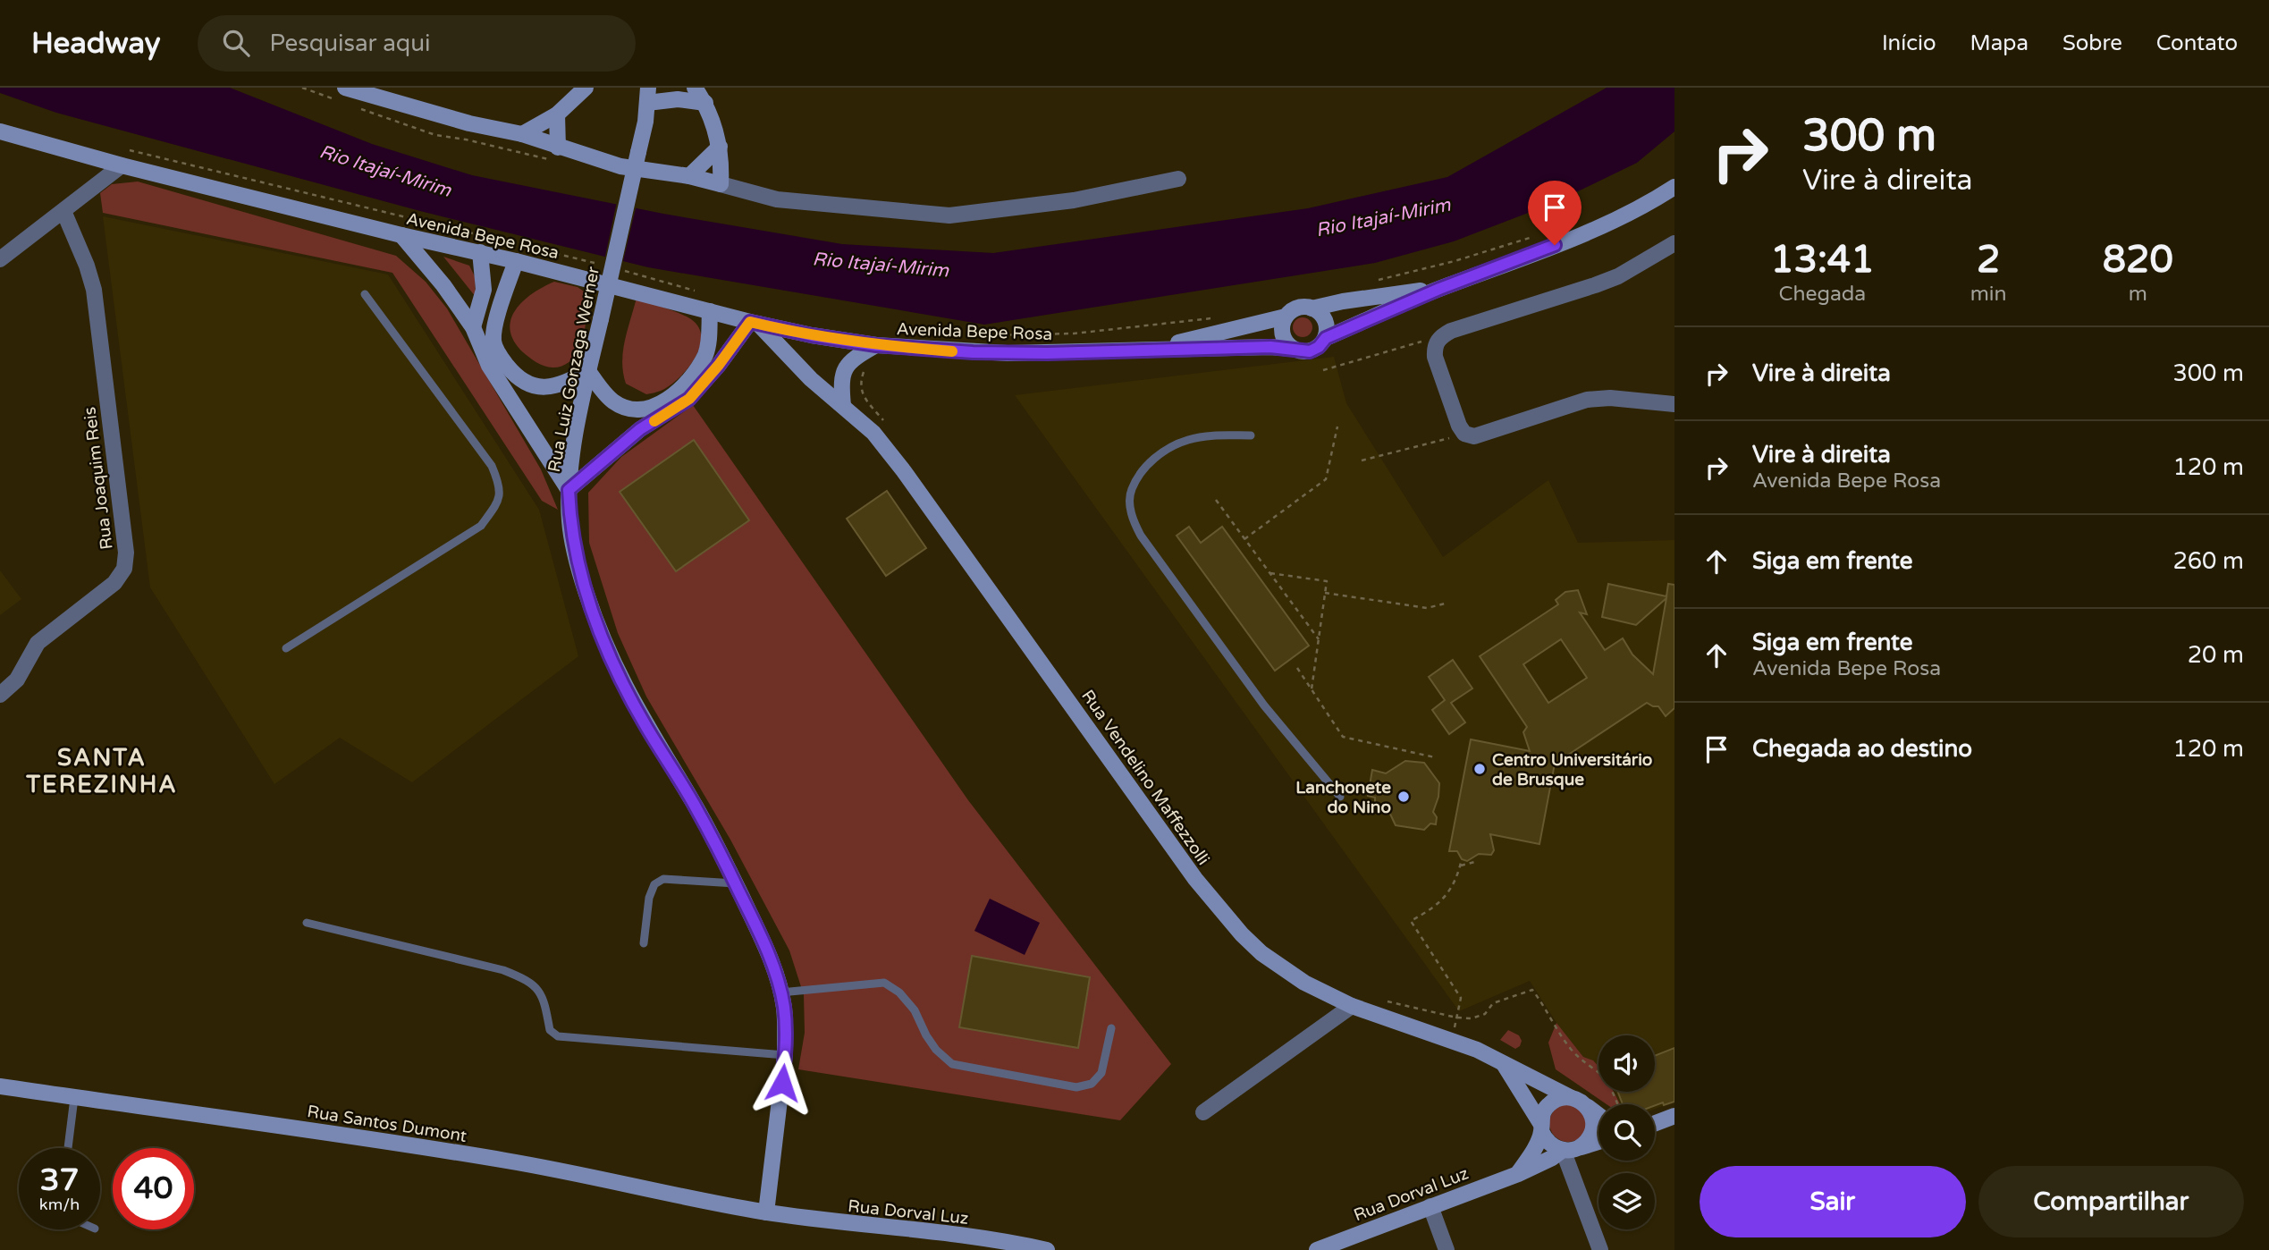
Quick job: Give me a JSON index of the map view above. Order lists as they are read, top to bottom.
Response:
{
  "streets": {
    "main road": [
      "Avenida Bepe Rosa",
      "Rua Luiz Gonzaga Werner",
      "Rua Vendelino Maffezzolli",
      "Rua Santos Dumont",
      "Rua Dorval Luz"
    ],
    "street": ["Rua Joaquim Reis"]
  },
  "crossings": [
    ["Avenida Bepe Rosa", "Rua Vendelino Maffezzolli"],
    ["Rua Luiz Gonzaga Werner", "Rua Santos Dumont"],
    ["Rua Luiz Gonzaga Werner", "Rua Dorval Luz"],
    ["Rua Vendelino Maffezzolli", "Rua Dorval Luz"],
    ["Rua Santos Dumont", "Rua Dorval Luz"]
  ],
  "districts": ["SANTA TEREZINHA"],
  "water": ["Rio Itajaí-Mirim"],
  "places": ["Centro Universitário de Brusque", "Lanchonete do Nino"],
  "page": {
    "header": "Headway",
    "search": "Pesquisar aqui",
    "nav": [
      "Início",
      "Mapa",
      "Sobre",
      "Contato"
    ],
    "turn": ["300 m", "Vire à direita"],
    "eta": [
      "13:41",
      "Chegada",
      "2",
      "min",
      "820",
      "m"
    ],
    "list": [
      {
        "name": "Vire à direita",
        "value": "300 m"
      },
      {
        "name": "Vire à direita",
        "note": "Avenida Bepe Rosa",
        "value": "120 m"
      },
      {
        "name": "Siga em frente",
        "value": "260 m"
      },
      {
        "name": "Siga em frente",
        "note": "Avenida Bepe Rosa",
        "value": "20 m"
      },
      {
        "name": "Chegada ao destino",
        "value": "120 m"
      }
    ],
    "speed": "37 km/h",
    "limit": "40",
    "buttons": ["Sair", "Compartilhar"]
  }
}
